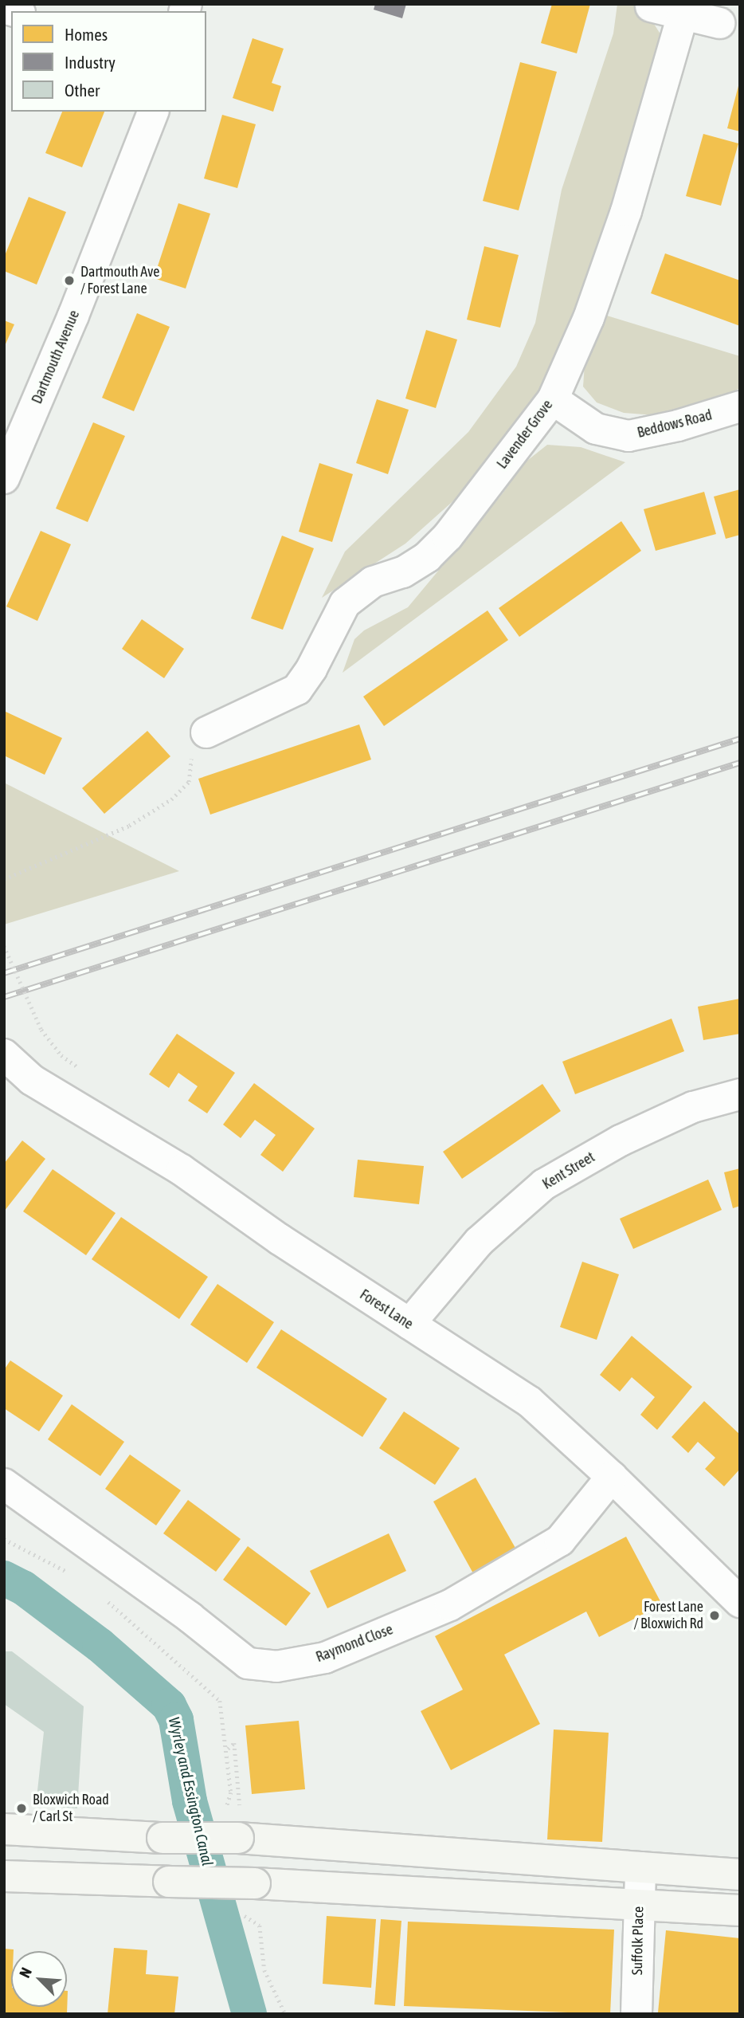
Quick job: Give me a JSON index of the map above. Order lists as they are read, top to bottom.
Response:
{
  "streets": {
    "street": [
      "Dartmouth Avenue",
      "Beddows Road",
      "Lavender Grove",
      "Kent Street",
      "Forest Lane",
      "Raymond Close",
      "Suffolk Place"
    ]
  },
  "crossings": [
    ["Beddows Road", "Lavender Grove"],
    ["Kent Street", "Forest Lane"],
    ["Forest Lane", "Raymond Close"]
  ],
  "water": ["Wyrley and Essington Canal"],
  "places": ["Dartmouth Ave / Forest Lane", "Forest Lane / Bloxwich Rd", "Bloxwich Road / Carl St"],
  "legend": ["Homes", "Industry", "Other"],
  "north": "top left"
}
